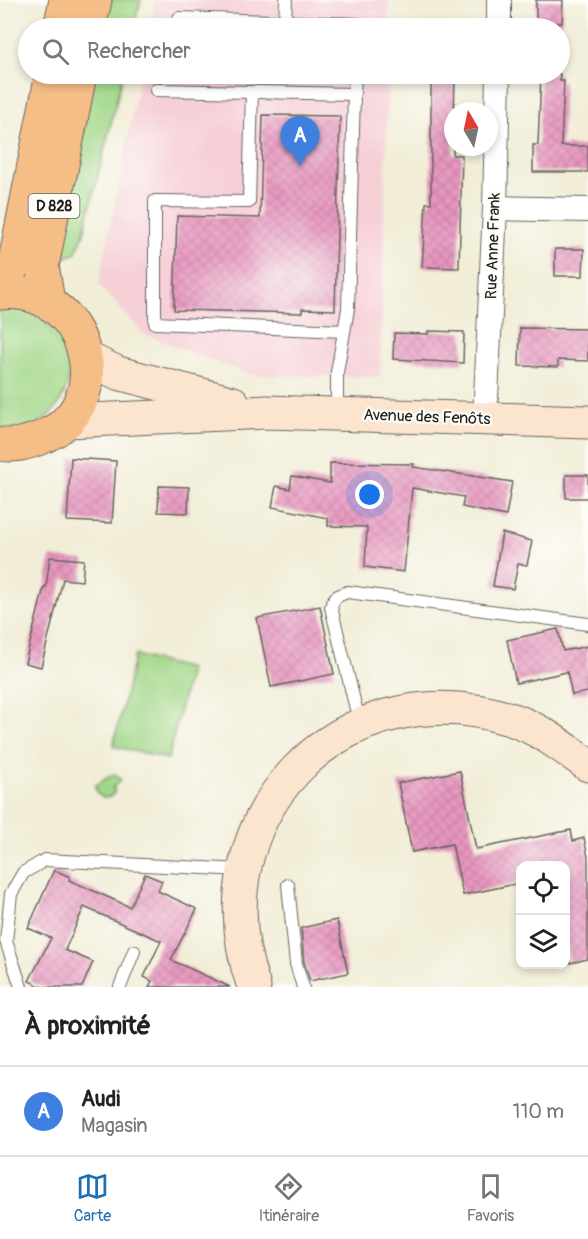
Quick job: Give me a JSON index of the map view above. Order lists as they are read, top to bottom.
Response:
{
  "streets": {
    "main road": ["D 828", "Avenue des Fenôts"],
    "street": ["Rue Anne Frank"]
  },
  "crossings": [
    ["Rue Anne Frank", "Avenue des Fenôts"]
  ],
  "north": "top",
  "page": {
    "search": "Rechercher",
    "pins": "A",
    "heading": "À proximité",
    "list": [
      {
        "mark": "A",
        "name": "Audi",
        "note": "Magasin",
        "value": "110 m"
      }
    ],
    "nav": ["Carte", "Itinéraire", "Favoris"]
  }
}
